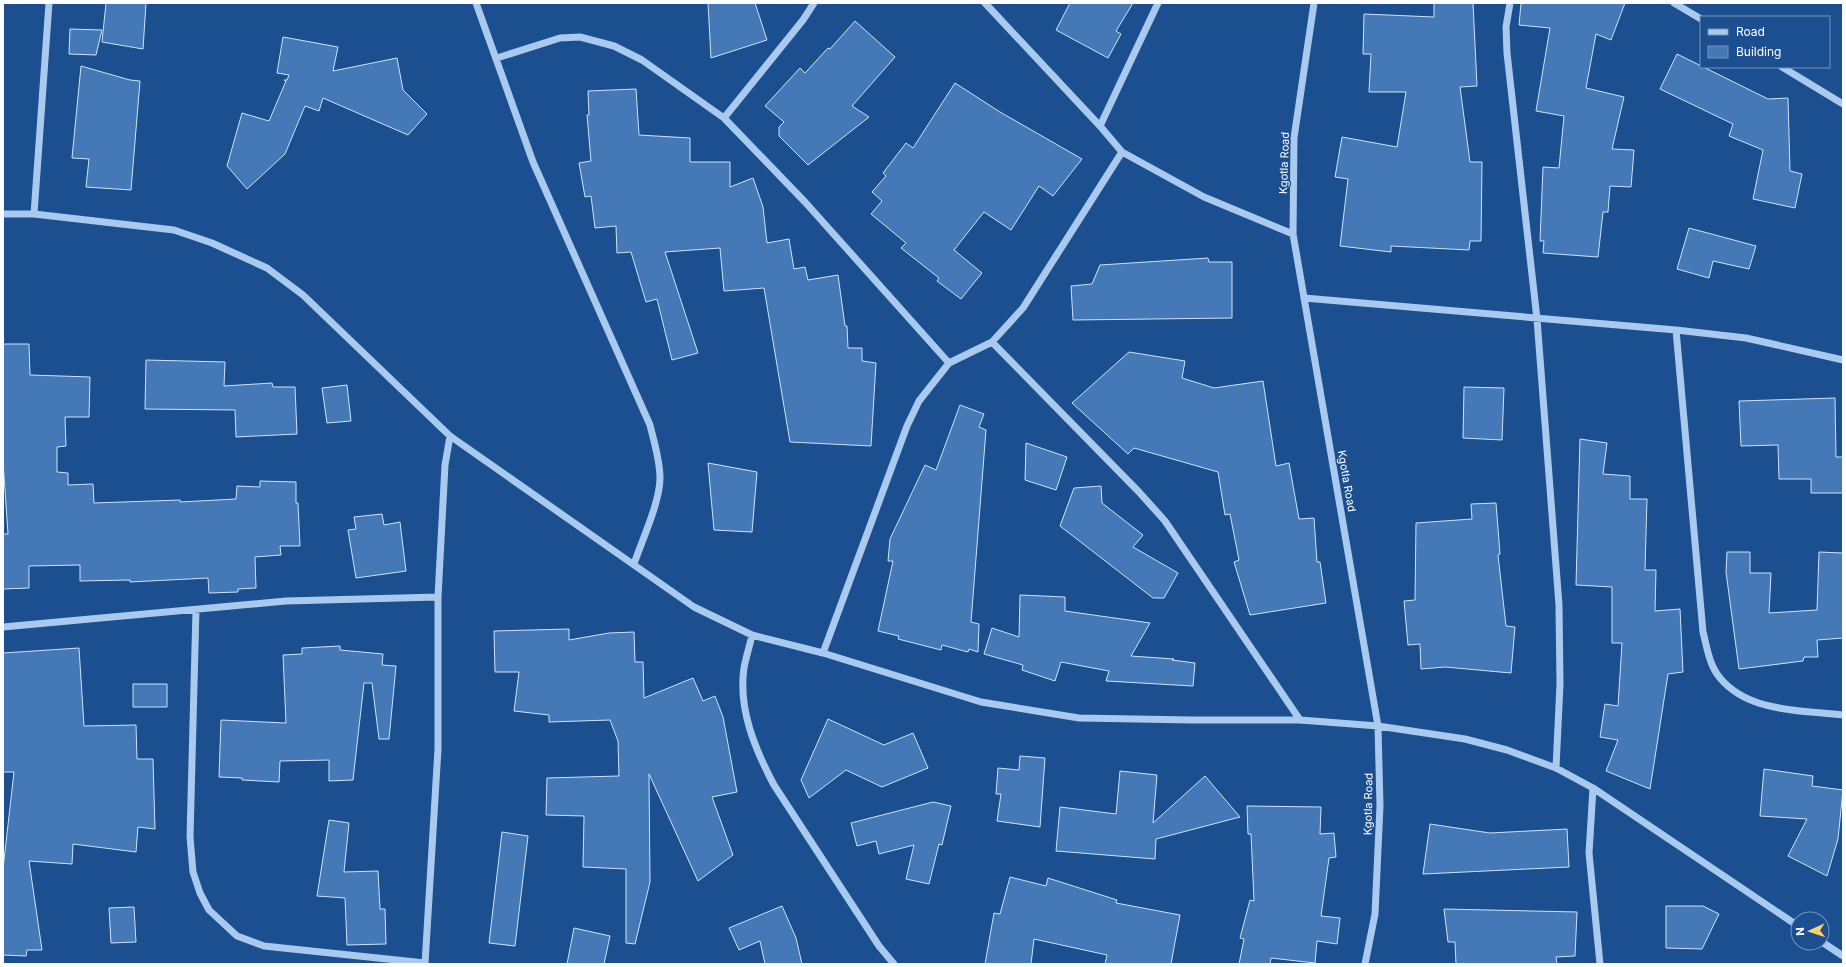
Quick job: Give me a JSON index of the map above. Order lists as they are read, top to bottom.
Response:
{
  "streets": {
    "street": ["Kgotla Road"]
  },
  "legend": ["Road", "Building"],
  "north": "left"
}
